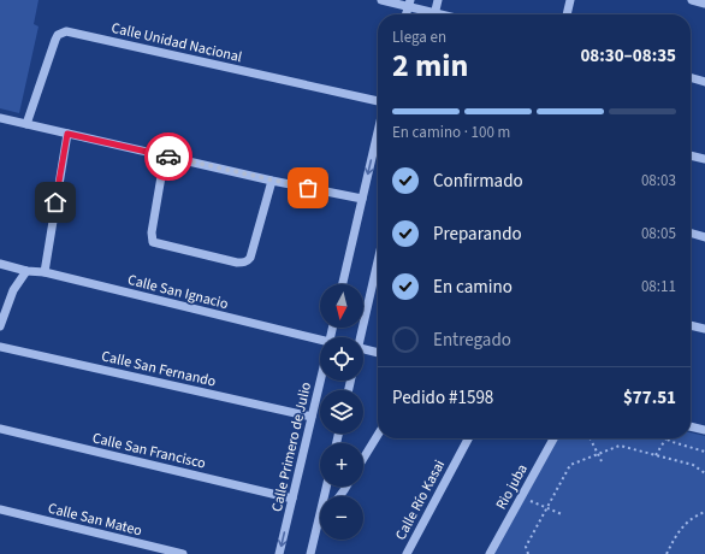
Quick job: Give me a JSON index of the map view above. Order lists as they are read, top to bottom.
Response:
{
  "streets": {
    "street": [
      "Calle Unidad Nacional",
      "Calle San Ignacio",
      "Calle San Fernando",
      "Calle Primero de Julio",
      "Calle San Francisco",
      "Rio juba",
      "Calle Río Kasai",
      "Calle San Mateo"
    ]
  },
  "crossings": [
    ["Calle San Fernando", "Calle Primero de Julio"],
    ["Calle Primero de Julio", "Calle San Francisco"]
  ],
  "north": "bottom",
  "page": {
    "heading": ["2 min", "Llega en", "08:30–08:35"],
    "panel": ["Pedido #1598", "$77.51"],
    "bar": "En camino · 100 m",
    "list": [
      ["Confirmado", "08:03"],
      ["Preparando", "08:05"],
      ["En camino", "08:11"],
      "Entregado"
    ],
    "map_buttons": ["+", "−"]
  }
}
